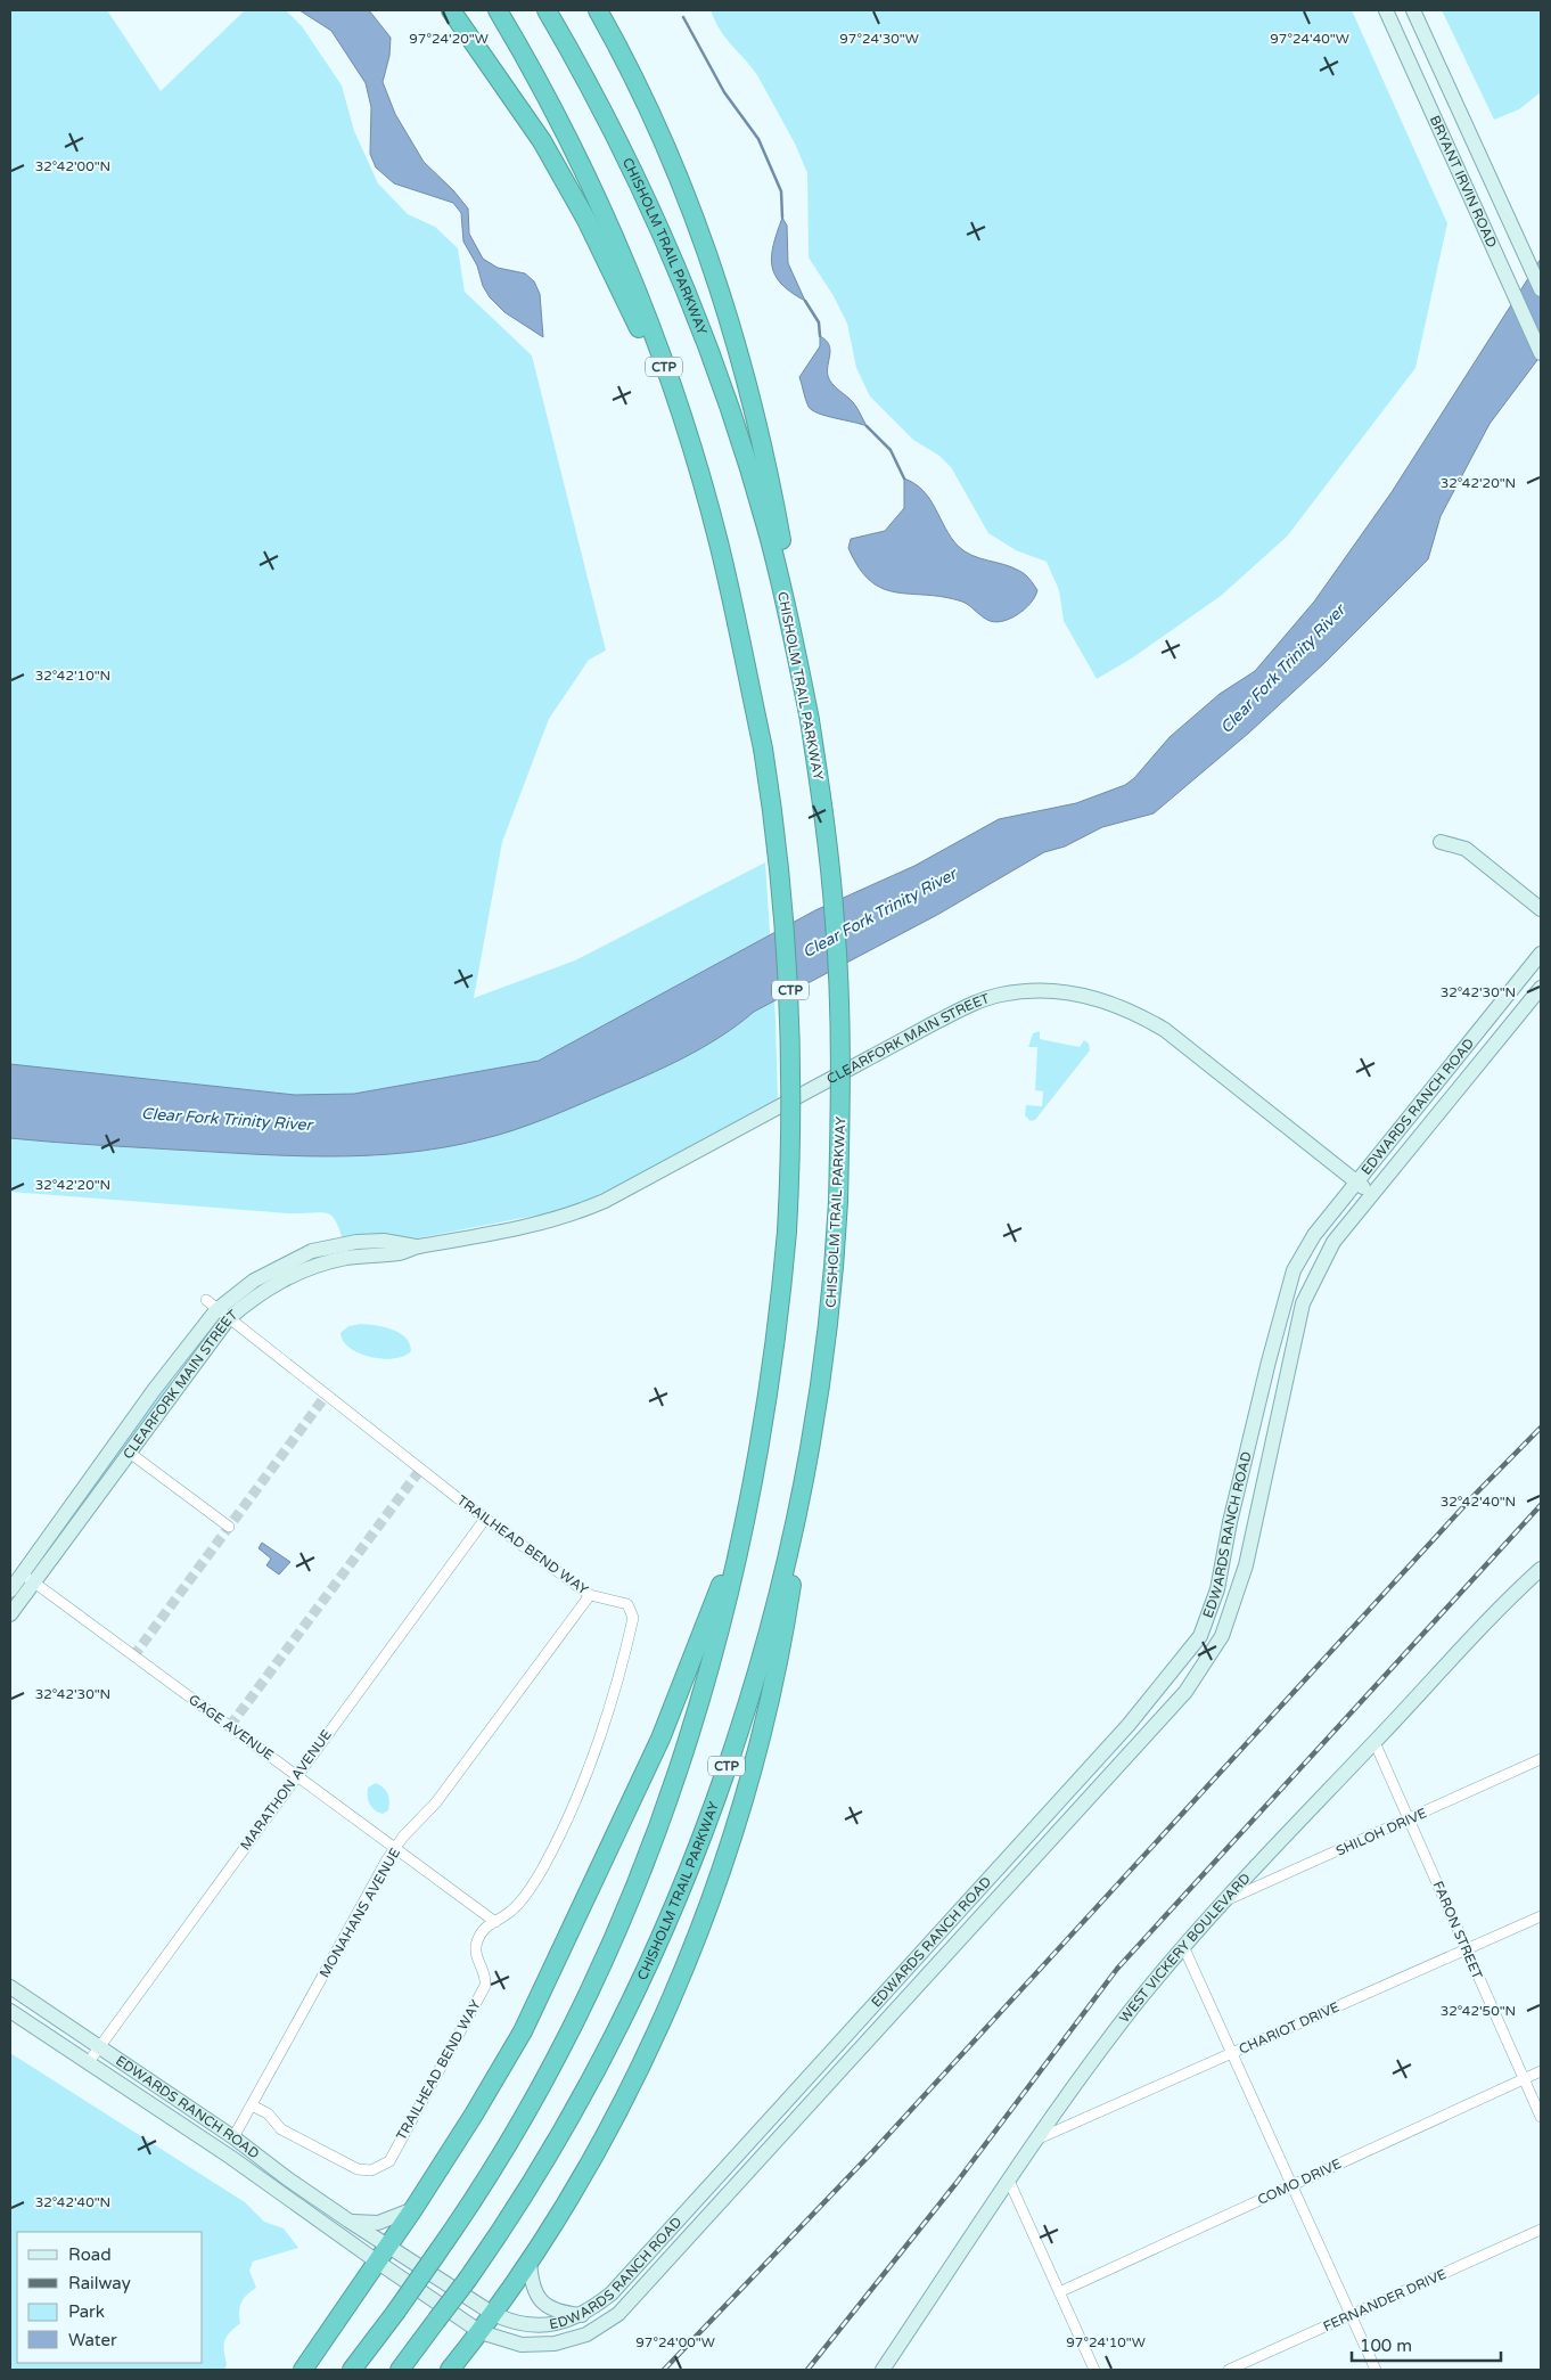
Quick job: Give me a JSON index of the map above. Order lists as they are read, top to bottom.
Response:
{
  "streets": {
    "highway": ["CHISHOLM TRAIL PARKWAY", "CTP"],
    "street": [
      "BRYANT IRVIN ROAD",
      "CLEARFORK MAIN STREET",
      "EDWARDS RANCH ROAD",
      "TRAILHEAD BEND WAY",
      "GAGE AVENUE",
      "MARATHON AVENUE",
      "SHILOH DRIVE",
      "MONAHANS AVENUE",
      "FARON STREET",
      "WEST VICKERY BOULEVARD",
      "CHARIOT DRIVE",
      "COMO DRIVE",
      "FERNANDER DRIVE"
    ]
  },
  "crossings": [
    ["CLEARFORK MAIN STREET", "EDWARDS RANCH ROAD"],
    ["CLEARFORK MAIN STREET", "TRAILHEAD BEND WAY"],
    ["CLEARFORK MAIN STREET", "GAGE AVENUE"],
    ["EDWARDS RANCH ROAD", "MARATHON AVENUE"],
    ["EDWARDS RANCH ROAD", "MONAHANS AVENUE"],
    ["TRAILHEAD BEND WAY", "GAGE AVENUE"],
    ["TRAILHEAD BEND WAY", "MARATHON AVENUE"],
    ["TRAILHEAD BEND WAY", "MONAHANS AVENUE"],
    ["GAGE AVENUE", "MARATHON AVENUE"],
    ["GAGE AVENUE", "MONAHANS AVENUE"],
    ["SHILOH DRIVE", "FARON STREET"],
    ["SHILOH DRIVE", "WEST VICKERY BOULEVARD"],
    ["FARON STREET", "WEST VICKERY BOULEVARD"],
    ["FARON STREET", "CHARIOT DRIVE"],
    ["FARON STREET", "COMO DRIVE"],
    ["WEST VICKERY BOULEVARD", "CHARIOT DRIVE"]
  ],
  "water": ["Clear Fork Trinity River"],
  "legend": [
    "Road",
    "Railway",
    "Park",
    "Water"
  ],
  "scale_bar": "100 m",
  "coordinates": [
    "97°24'20\"W",
    "97°24'30\"W",
    "97°24'40\"W",
    "32°42'00\"N",
    "32°42'20\"N",
    "32°42'10\"N",
    "32°42'30\"N",
    "32°42'40\"N",
    "32°42'50\"N",
    "97°24'00\"W",
    "97°24'10\"W"
  ]
}
